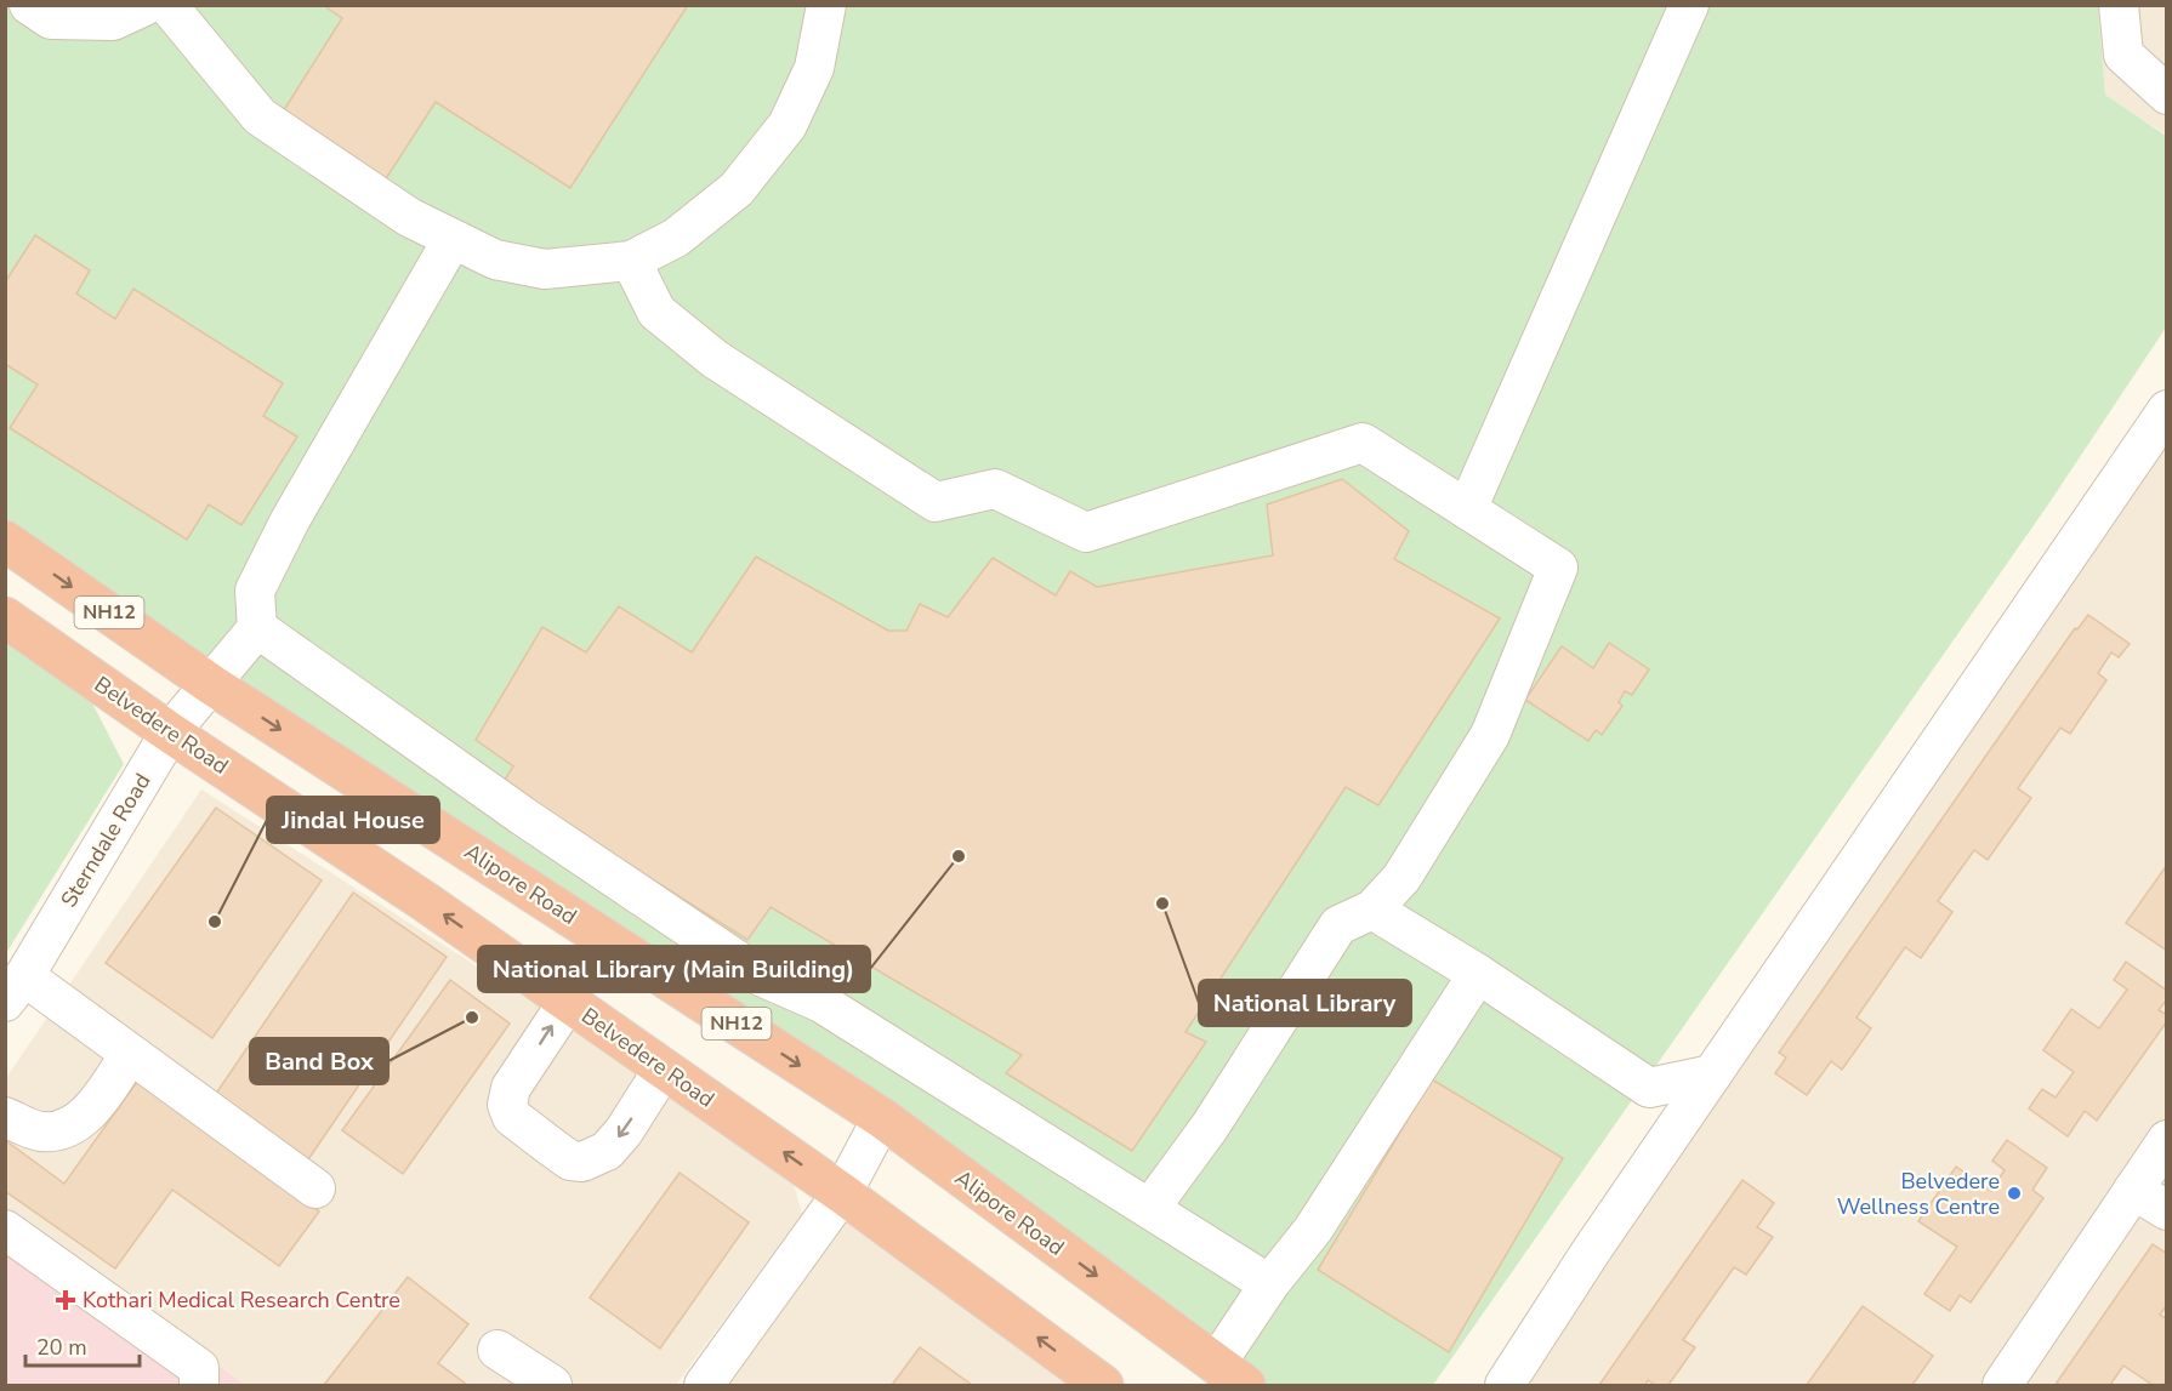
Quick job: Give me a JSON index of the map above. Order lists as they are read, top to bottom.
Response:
{
  "streets": {
    "highway": ["NH12", "Belvedere Road", "Alipore Road"],
    "street": ["Sterndale Road"]
  },
  "crossings": [
    ["Belvedere Road", "Sterndale Road"],
    ["Sterndale Road", "Alipore Road"]
  ],
  "one_way": ["Belvedere Road", "Alipore Road"],
  "places": {
    "other": [
      "National Library (Main Building)",
      "National Library",
      "Jindal House",
      "Band Box",
      "Belvedere Wellness Centre"
    ],
    "health": ["Kothari Medical Research Centre"]
  },
  "scale_bar": "20 m"
}
